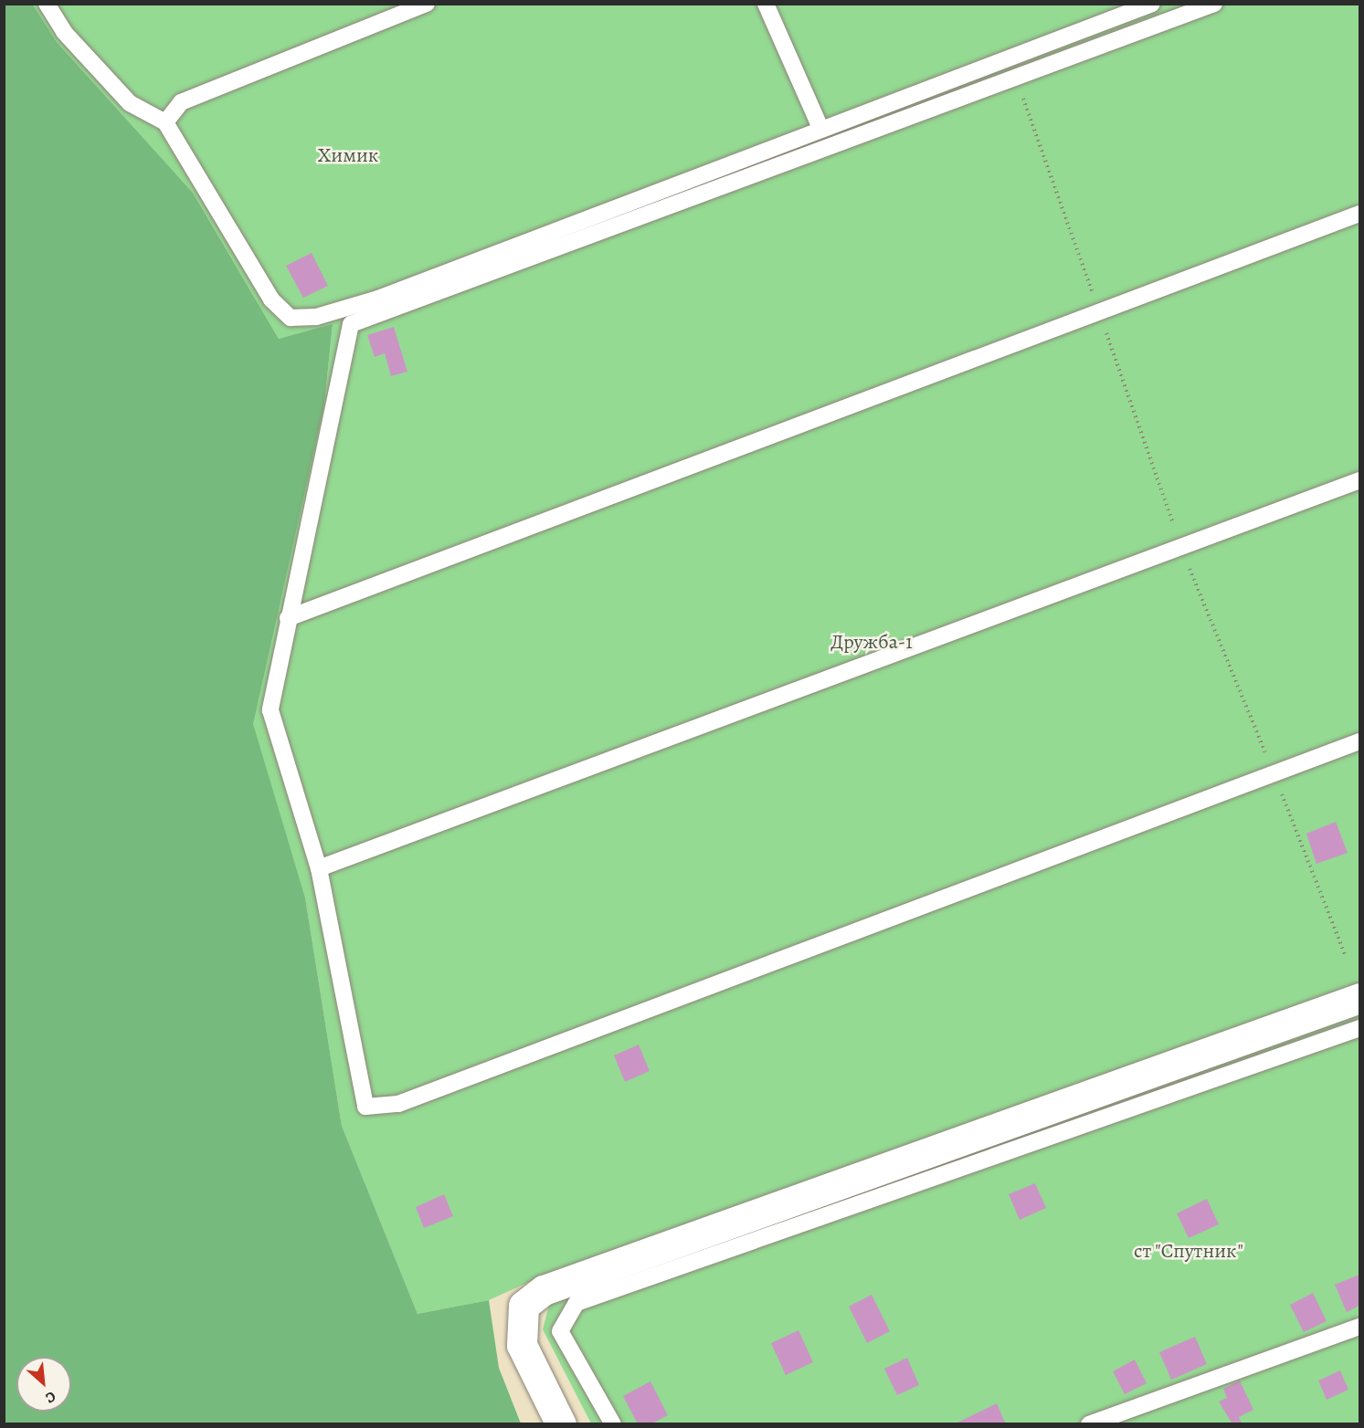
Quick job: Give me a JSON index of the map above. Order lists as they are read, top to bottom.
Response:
{
  "parks": ["Химик", "Дружба-1", "ст \"Спутник\""],
  "north": "bottom right"
}
